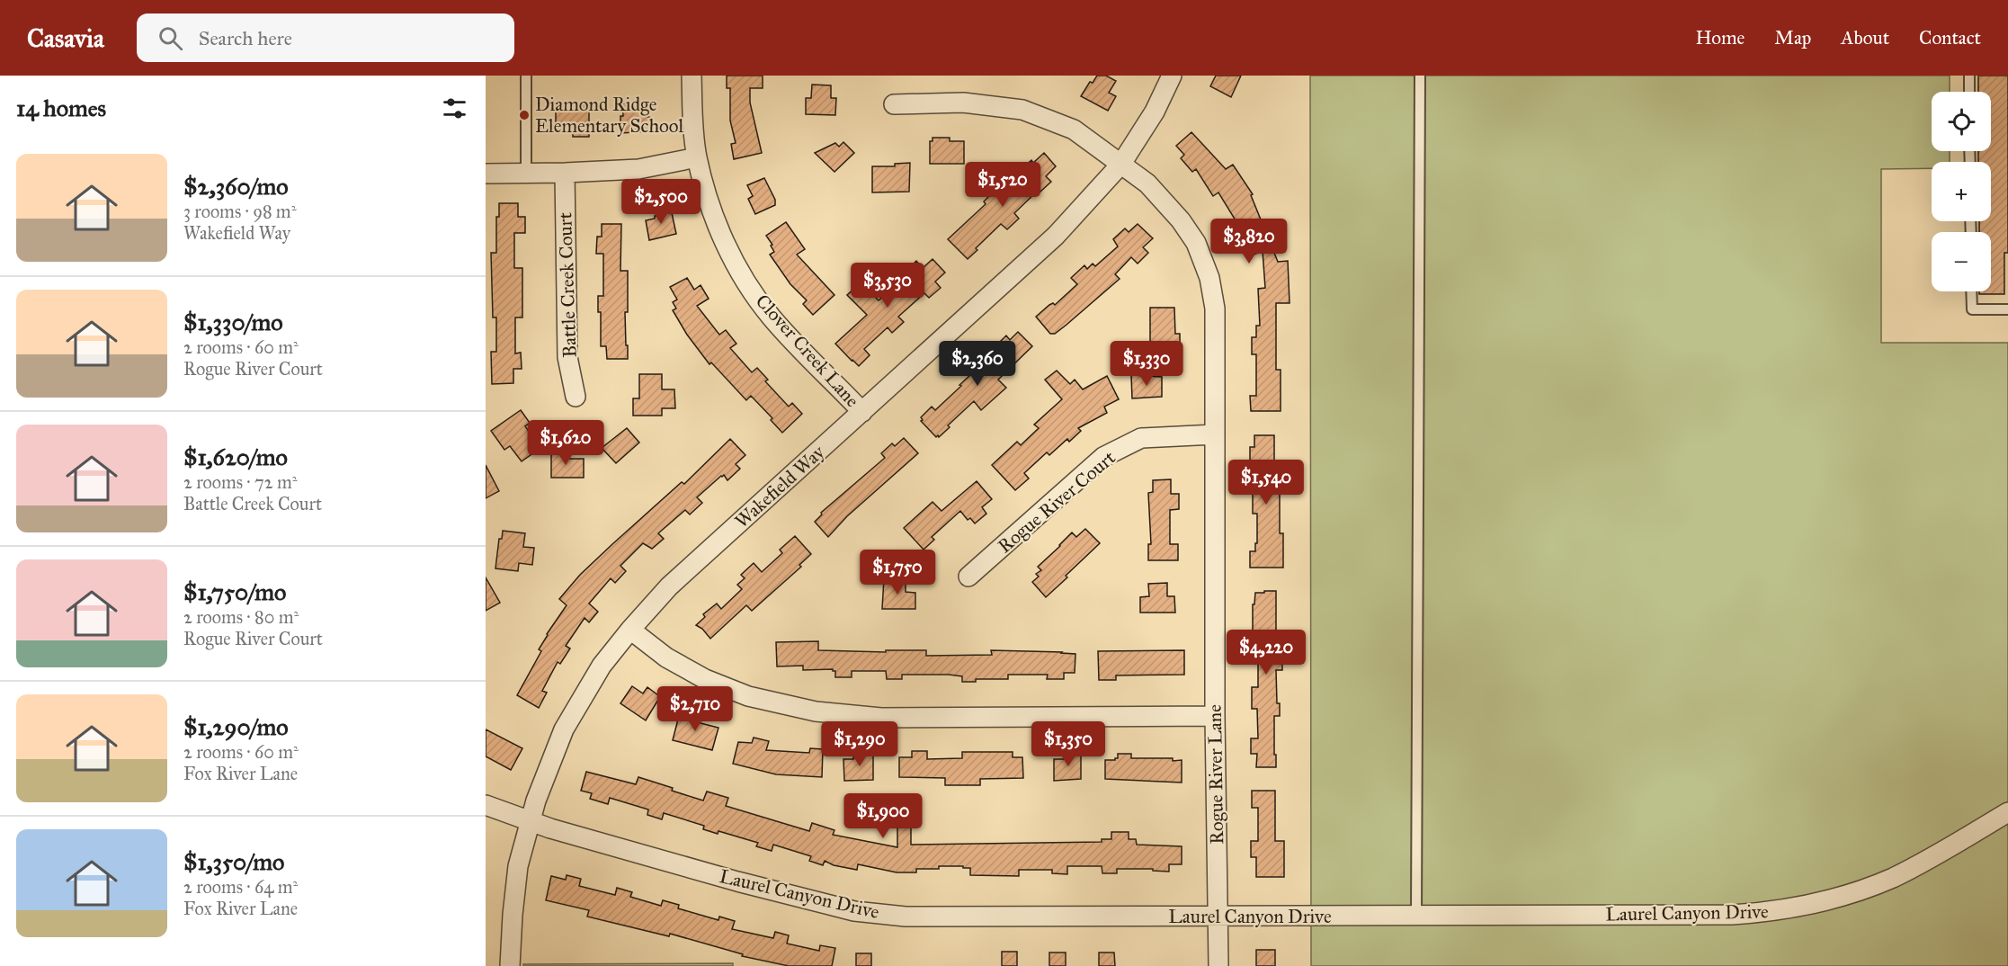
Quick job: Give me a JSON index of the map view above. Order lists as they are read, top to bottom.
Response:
{
  "streets": {
    "street": [
      "Battle Creek Court",
      "Clover Creek Lane",
      "Wakefield Way",
      "Rogue River Court",
      "Rogue River Lane",
      "Laurel Canyon Drive"
    ]
  },
  "crossings": [
    ["Clover Creek Lane", "Wakefield Way"],
    ["Wakefield Way", "Rogue River Lane"],
    ["Wakefield Way", "Laurel Canyon Drive"],
    ["Rogue River Court", "Rogue River Lane"],
    ["Rogue River Lane", "Laurel Canyon Drive"]
  ],
  "places": ["Diamond Ridge Elementary School"],
  "page": {
    "header": "Casavia",
    "search": "Search here",
    "nav": [
      "Home",
      "Map",
      "About",
      "Contact"
    ],
    "heading": "14 homes",
    "map_buttons": ["+", "−"],
    "list": [
      {
        "name": "$2,360/mo",
        "note": "3 rooms · 98 m² · Wakefield Way"
      },
      {
        "name": "$1,330/mo",
        "note": "2 rooms · 60 m² · Rogue River Court"
      },
      {
        "name": "$1,620/mo",
        "note": "2 rooms · 72 m² · Battle Creek Court"
      },
      {
        "name": "$1,750/mo",
        "note": "2 rooms · 80 m² · Rogue River Court"
      },
      {
        "name": "$1,290/mo",
        "note": "2 rooms · 60 m² · Fox River Lane"
      },
      {
        "name": "$1,350/mo",
        "note": "2 rooms · 64 m² · Fox River Lane"
      }
    ],
    "price": [
      "$1,520",
      "$2,500",
      "$3,820",
      "$3,530",
      "$2,360",
      "$1,330",
      "$1,620",
      "$1,540",
      "$1,750",
      "$4,220",
      "$2,710",
      "$1,290",
      "$1,350",
      "$1,900"
    ]
  }
}
